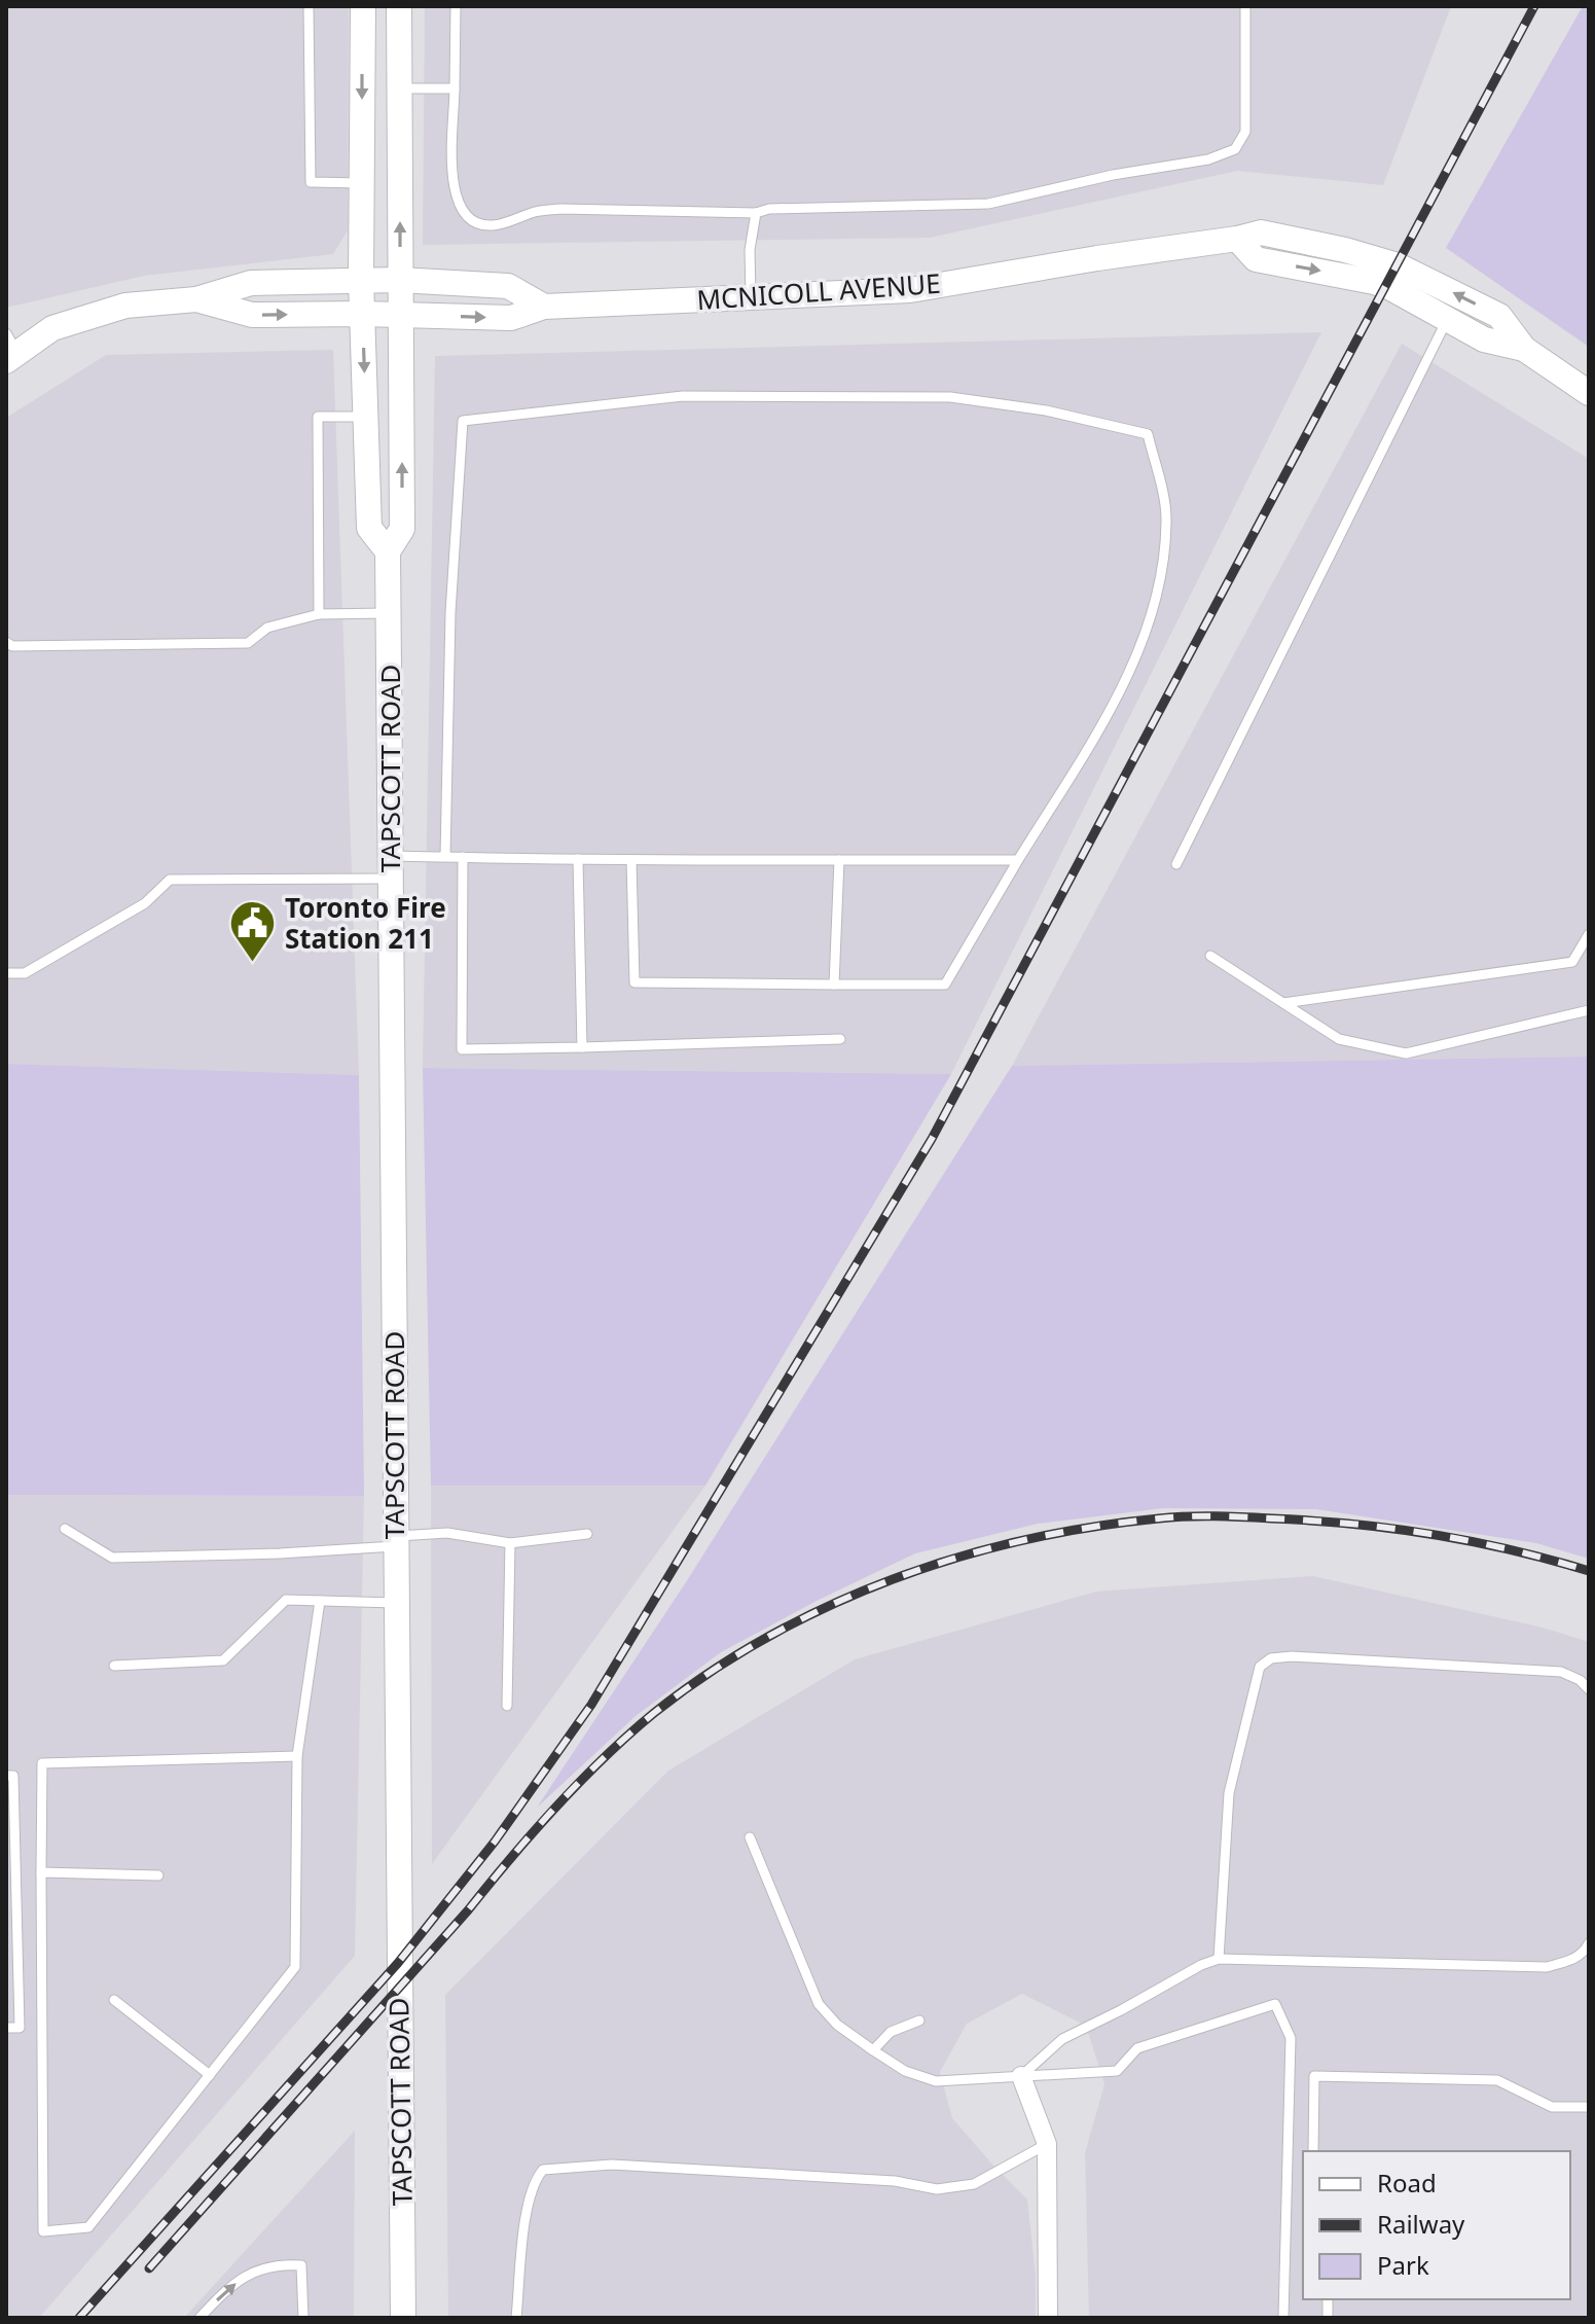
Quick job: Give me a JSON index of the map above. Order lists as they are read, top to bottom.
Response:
{
  "streets": {
    "street": ["MCNICOLL AVENUE", "TAPSCOTT ROAD"]
  },
  "crossings": [
    ["MCNICOLL AVENUE", "TAPSCOTT ROAD"]
  ],
  "places": {
    "public building": ["Toronto Fire Station 211"]
  },
  "legend": ["Road", "Railway", "Park"]
}
